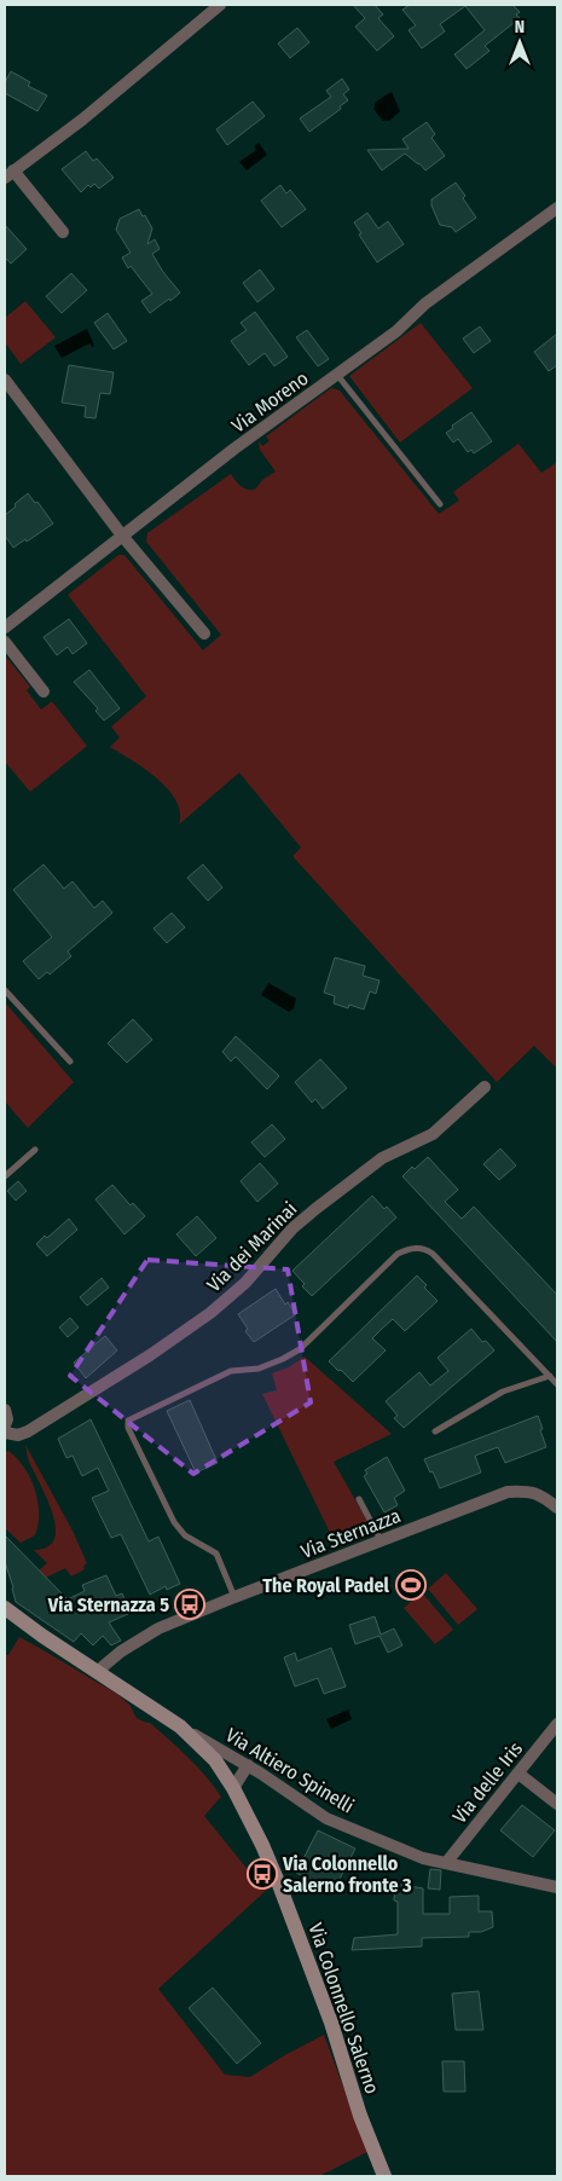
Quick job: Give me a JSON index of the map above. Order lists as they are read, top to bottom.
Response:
{
  "streets": {
    "main road": ["Via Colonnello Salerno"],
    "street": [
      "Via Moreno",
      "Via dei Marinai",
      "Via Sternazza",
      "Via Altiero Spinelli",
      "Via delle Iris"
    ]
  },
  "crossings": [
    ["Via Sternazza", "Via Colonnello Salerno"],
    ["Via Altiero Spinelli", "Via delle Iris"],
    ["Via Altiero Spinelli", "Via Colonnello Salerno"]
  ],
  "places": {
    "sports": ["The Royal Padel"],
    "bus stop": ["Via Sternazza 5", "Via Colonnello Salerno fronte 3"]
  },
  "north": "top"
}
